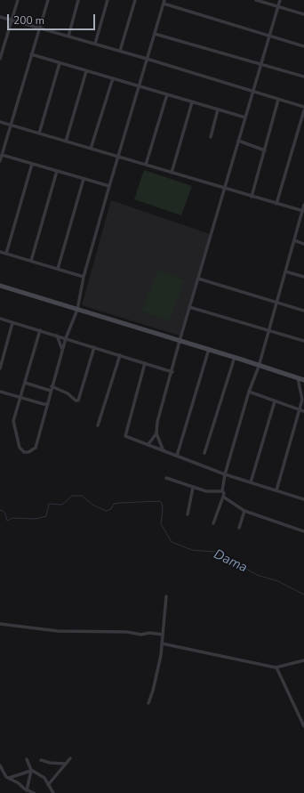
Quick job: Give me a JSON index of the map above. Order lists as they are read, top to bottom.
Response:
{
  "water": ["Dama"],
  "scale_bar": "200 m"
}
